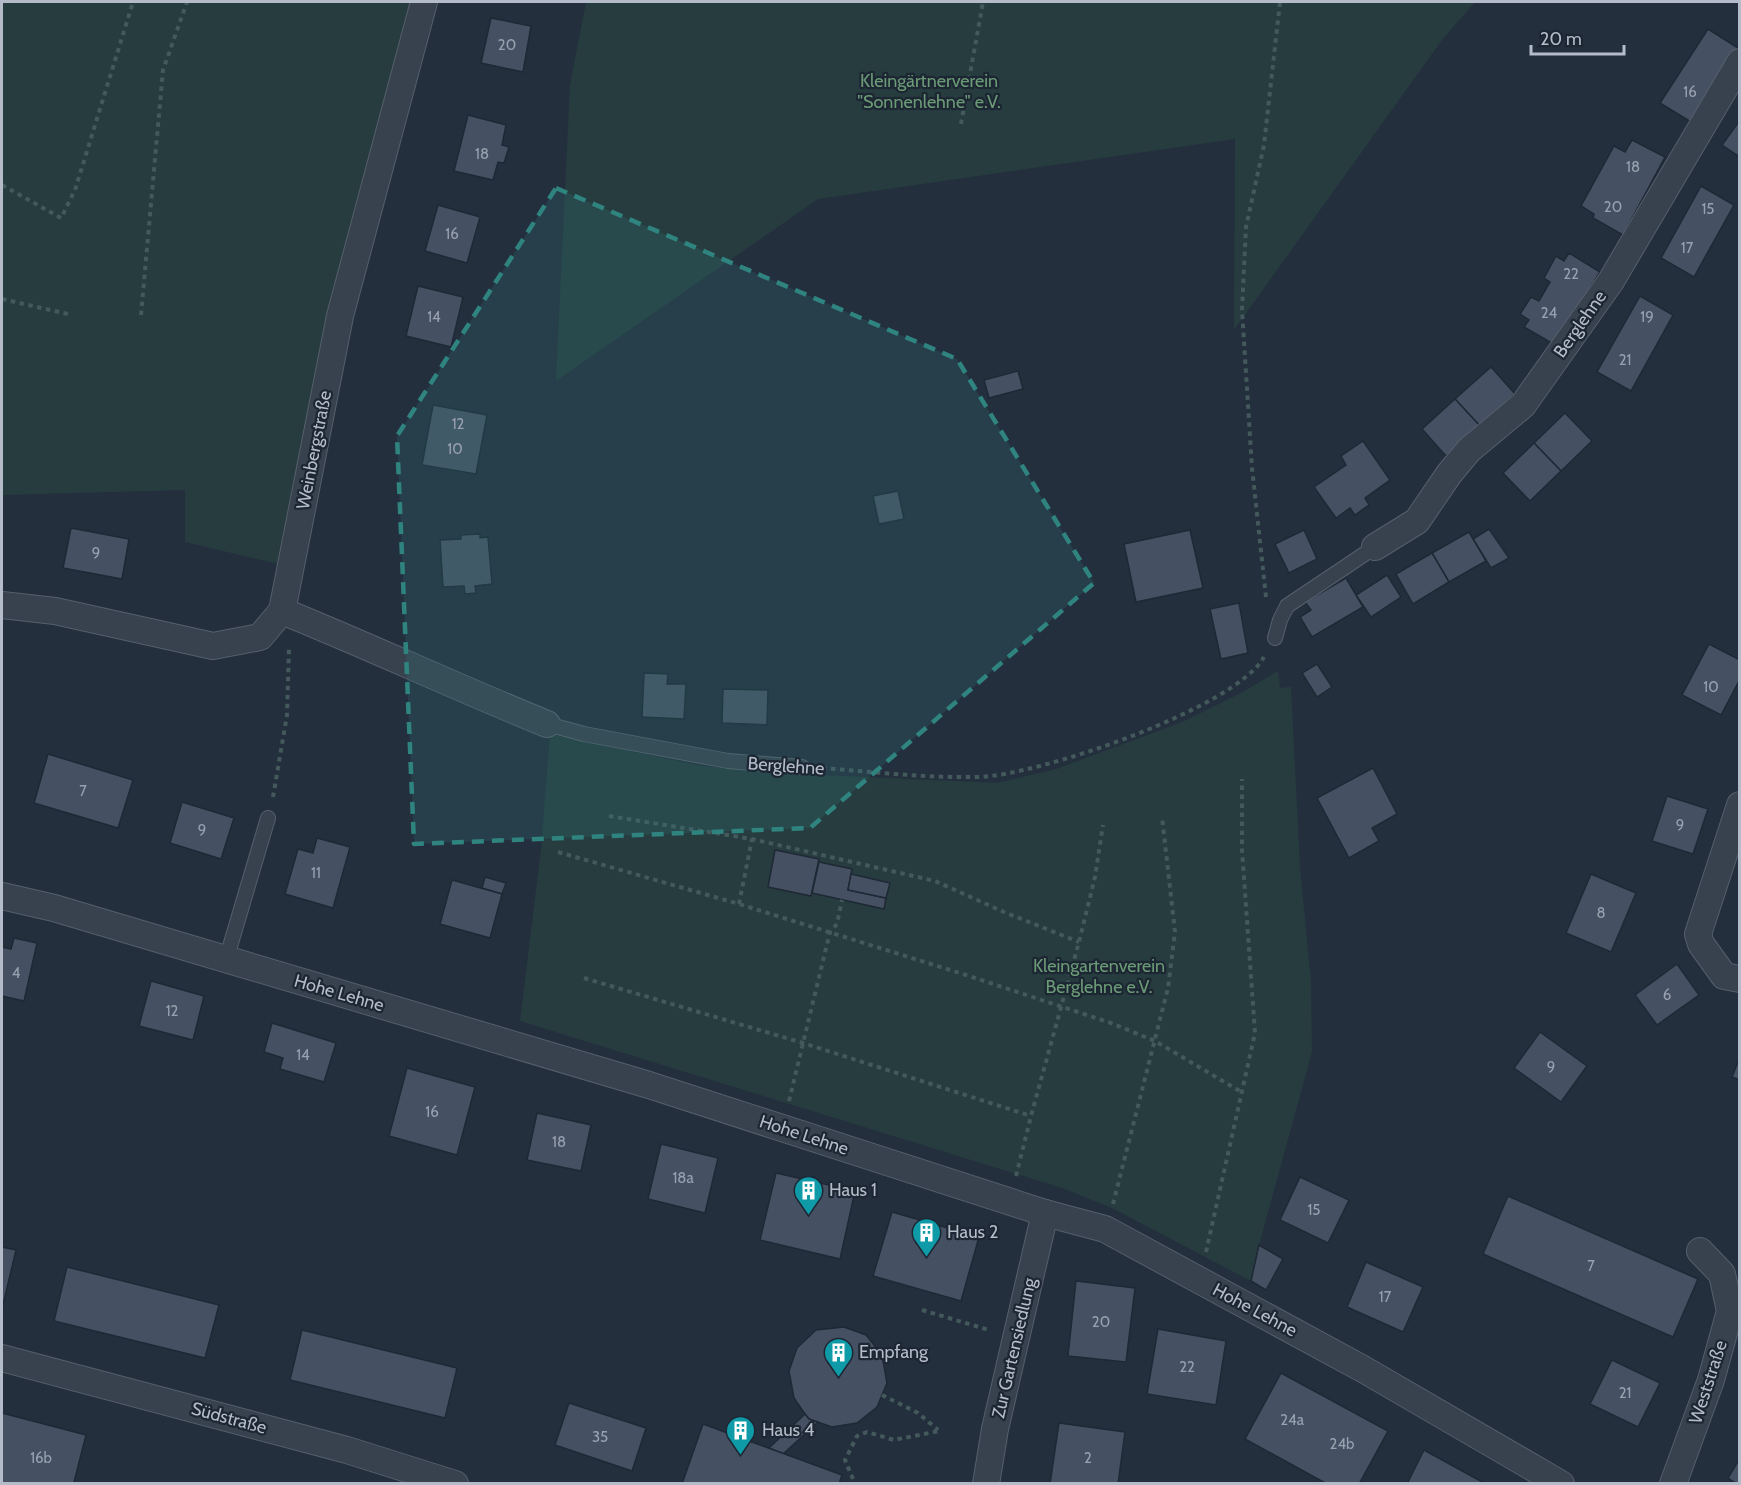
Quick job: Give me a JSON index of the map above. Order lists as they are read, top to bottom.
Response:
{
  "streets": {
    "street": [
      "Berglehne",
      "Weinbergstraße",
      "Hohe Lehne",
      "Zur Gartensiedlung",
      "Weststraße",
      "Südstraße"
    ]
  },
  "crossings": [
    ["Berglehne", "Weinbergstraße"],
    ["Hohe Lehne", "Zur Gartensiedlung"]
  ],
  "parks": ["Kleingärtnerverein \"Sonnenlehne\" e.V.", "Kleingartenverein Berglehne e.V."],
  "places": {
    "building": [
      "Haus 1",
      "Haus 2",
      "Empfang",
      "Haus 4"
    ]
  },
  "house_numbers": [
    "20",
    "16",
    "18",
    "18",
    "20",
    "15",
    "16",
    "17",
    "22",
    "24",
    "14",
    "19",
    "21",
    "12",
    "10",
    "9",
    "10",
    "7",
    "9",
    "9",
    "11",
    "8",
    "4",
    "6",
    "12",
    "14",
    "9",
    "16",
    "18",
    "18a",
    "15",
    "7",
    "17",
    "20",
    "22",
    "21",
    "24a",
    "35",
    "24b",
    "16b",
    "2"
  ],
  "scale_bar": "20 m"
}
